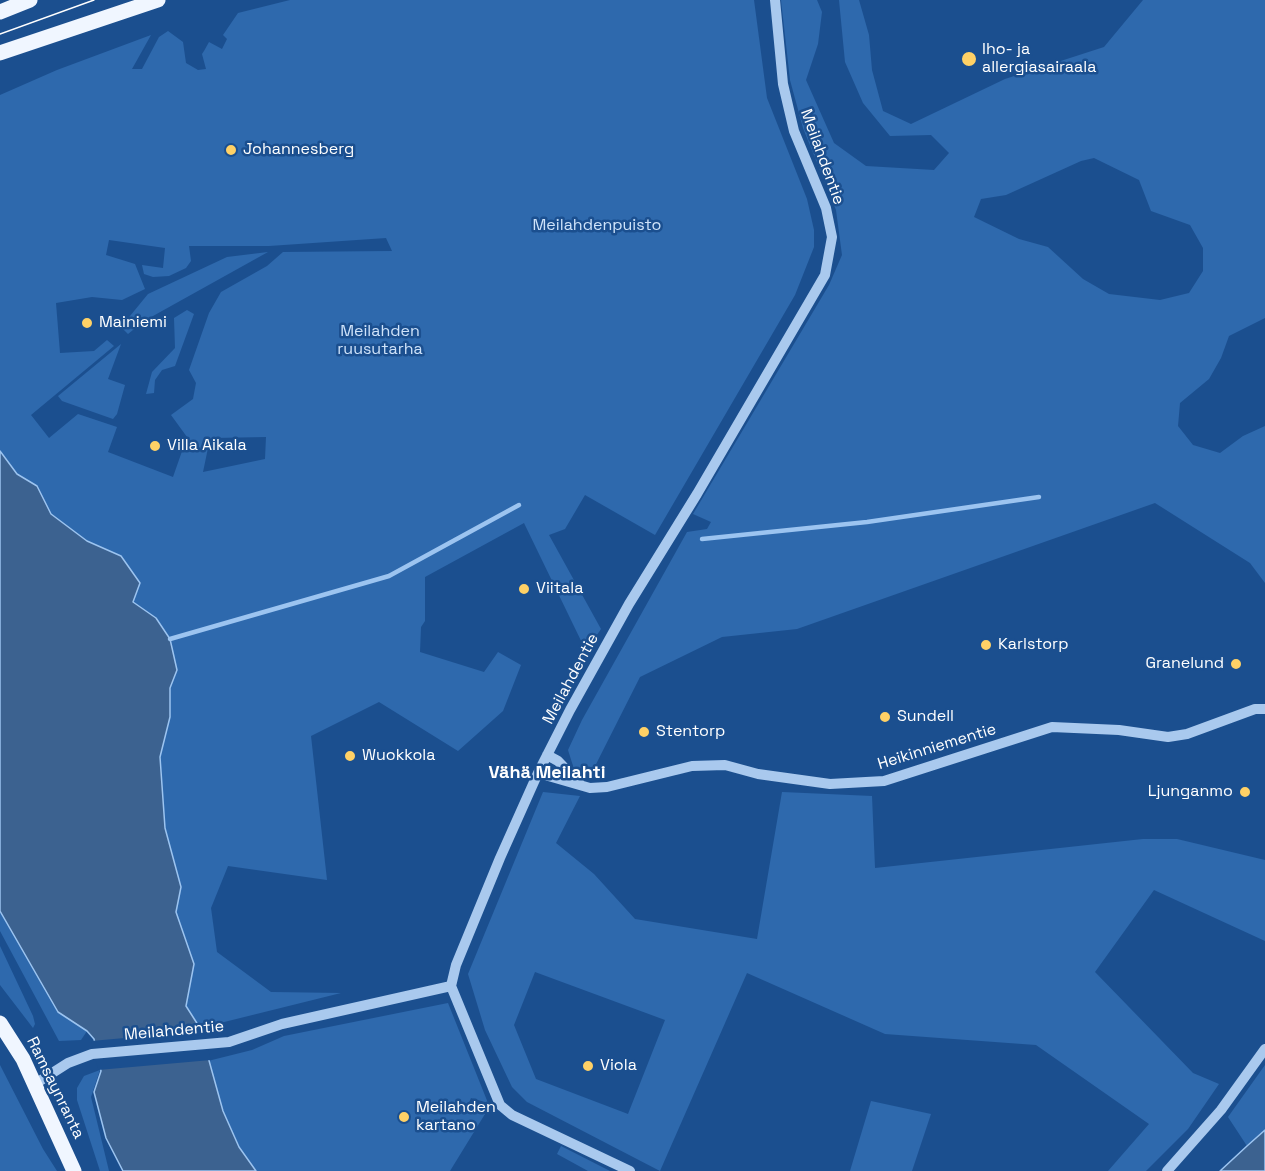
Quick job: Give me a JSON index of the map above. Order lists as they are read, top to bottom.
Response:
{
  "streets": {
    "main road": ["Ramsaynranta"],
    "street": ["Meilahdentie", "Heikinniementie"]
  },
  "crossings": [
    ["Meilahdentie", "Heikinniementie"],
    ["Meilahdentie", "Ramsaynranta"]
  ],
  "districts": ["Vähä Meilahti"],
  "parks": ["Meilahdenpuisto", "Meilahden ruusutarha"],
  "places": [
    "Iho- ja allergiasairaala",
    "Johannesberg",
    "Mainiemi",
    "Villa Aikala",
    "Viitala",
    "Karlstorp",
    "Granelund",
    "Sundell",
    "Stentorp",
    "Wuokkola",
    "Ljunganmo",
    "Viola",
    "Meilahden kartano"
  ]
}
